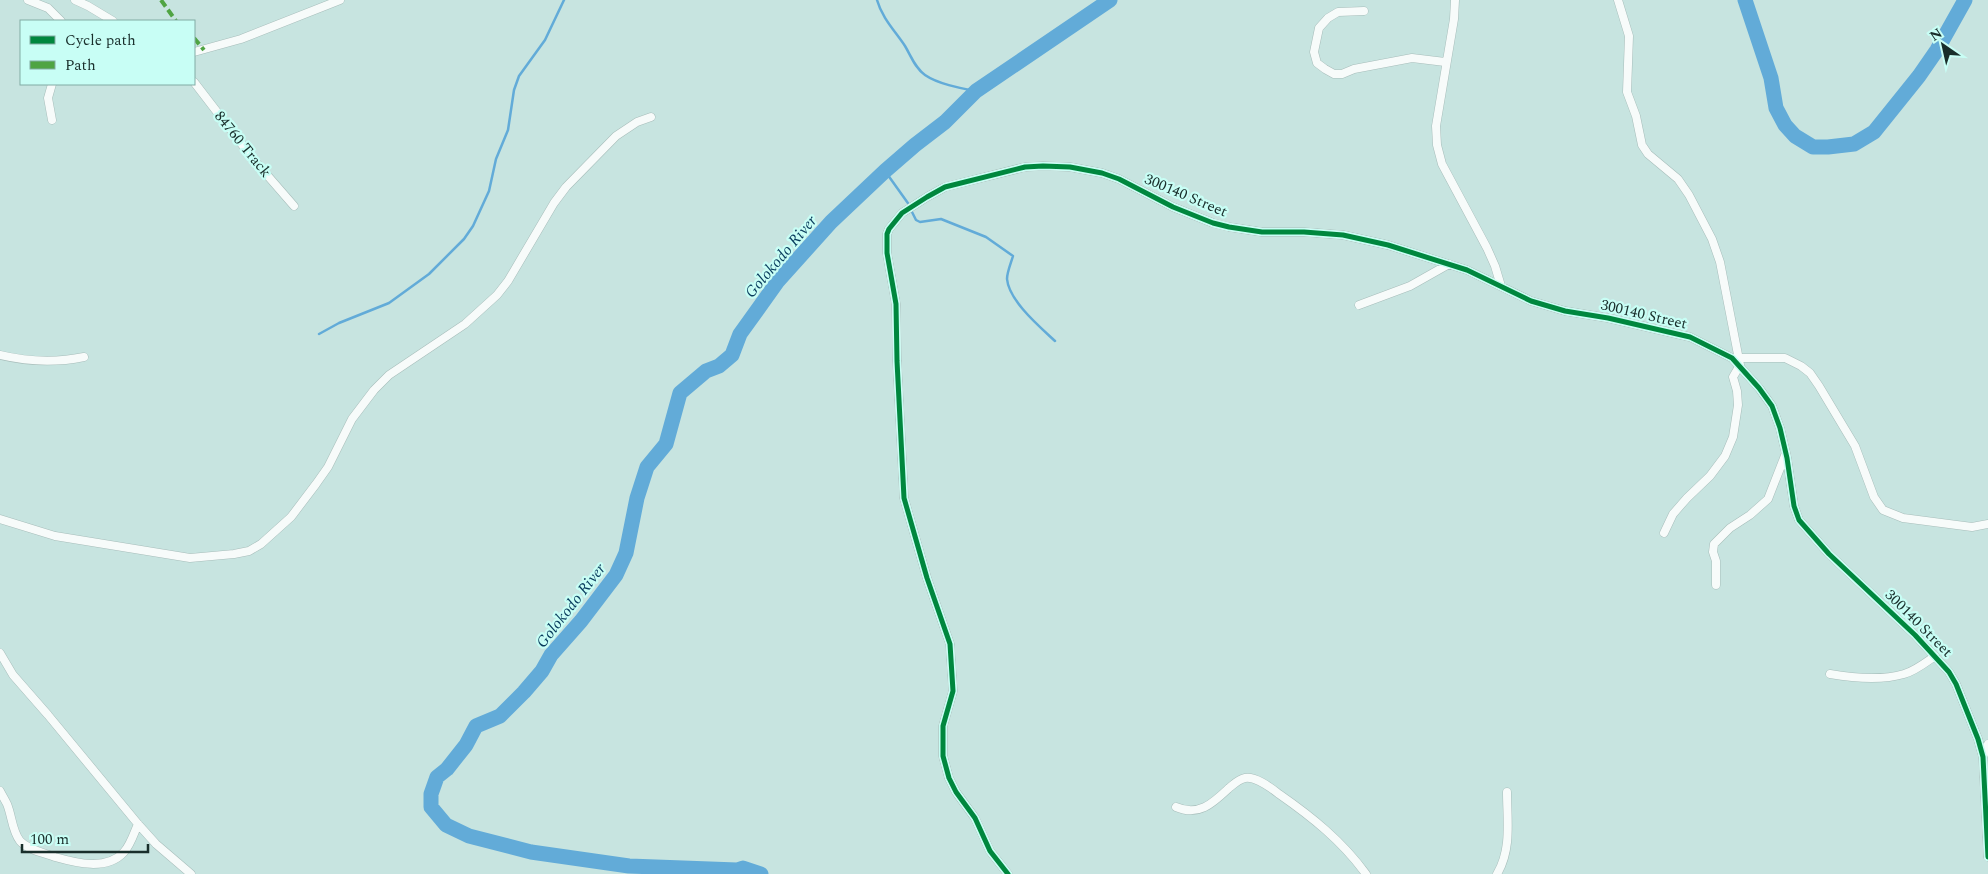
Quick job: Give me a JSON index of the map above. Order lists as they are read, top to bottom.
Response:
{
  "streets": {
    "street": ["84760 Track", "300140 Street"]
  },
  "water": ["Golokodo River"],
  "legend": ["Cycle path", "Path"],
  "scale_bar": "100 m",
  "north": "top left"
}
